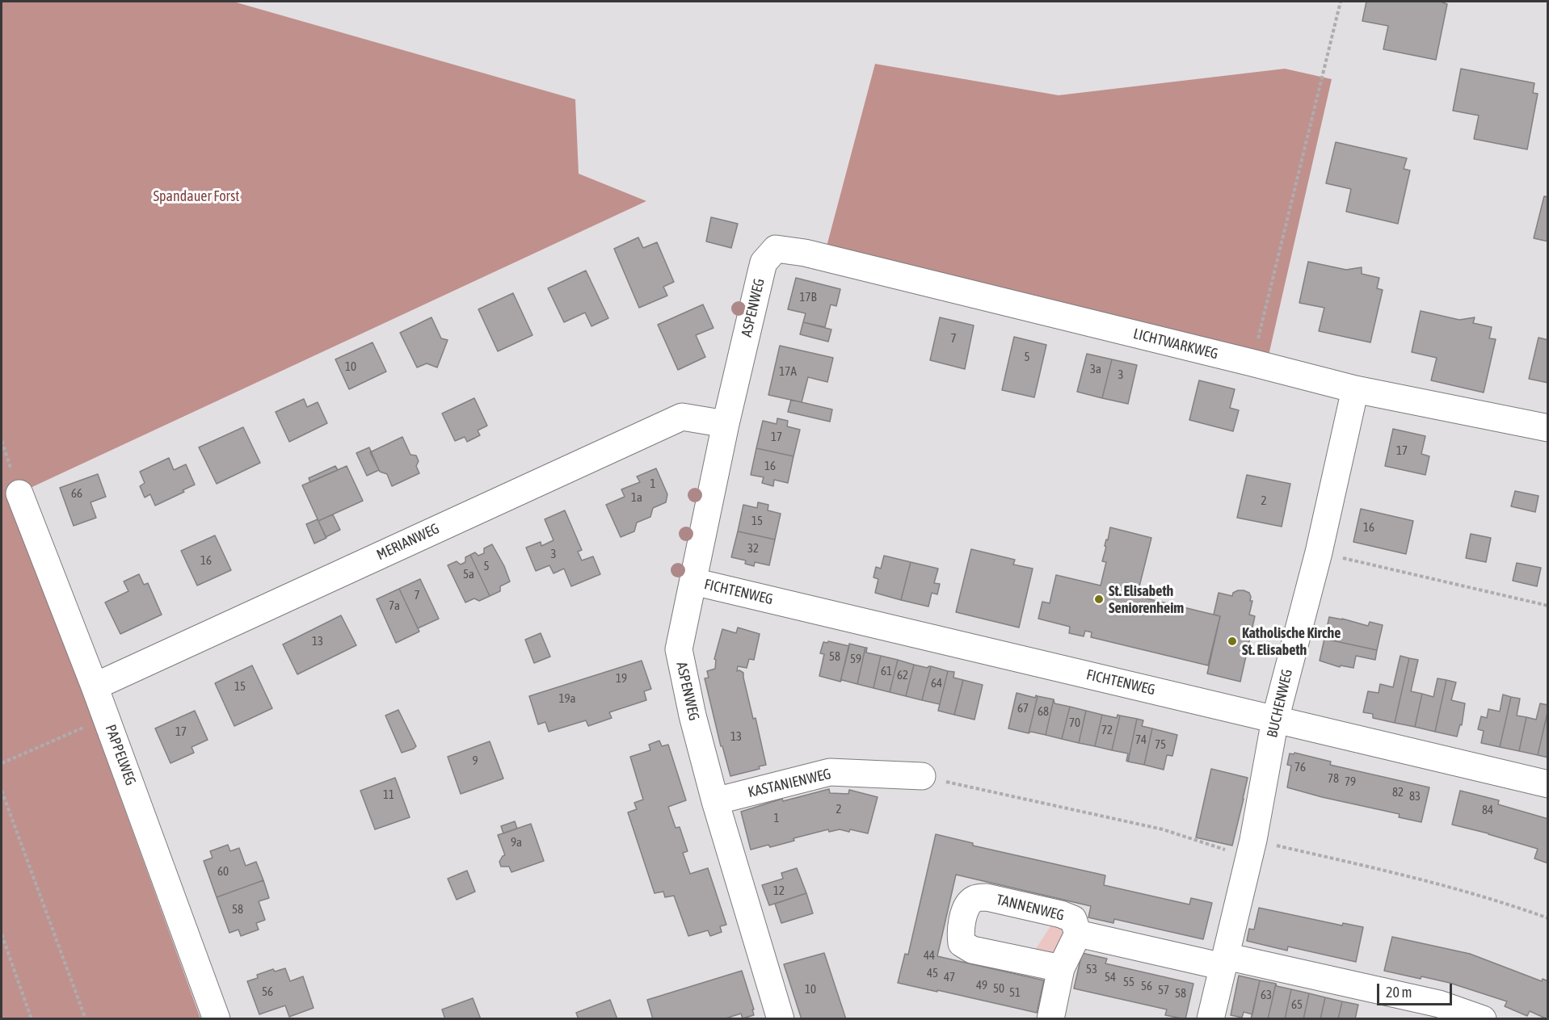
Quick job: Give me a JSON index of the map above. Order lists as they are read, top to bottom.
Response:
{
  "streets": {
    "street": [
      "ASPENWEG",
      "LICHTWARKWEG",
      "MERIANWEG",
      "FICHTENWEG",
      "BUCHENWEG",
      "PAPPELWEG",
      "KASTANIENWEG",
      "TANNENWEG"
    ]
  },
  "crossings": [
    ["ASPENWEG", "LICHTWARKWEG"],
    ["ASPENWEG", "MERIANWEG"],
    ["ASPENWEG", "FICHTENWEG"],
    ["ASPENWEG", "KASTANIENWEG"],
    ["LICHTWARKWEG", "BUCHENWEG"],
    ["MERIANWEG", "PAPPELWEG"],
    ["FICHTENWEG", "BUCHENWEG"],
    ["BUCHENWEG", "TANNENWEG"]
  ],
  "parks": ["Spandauer Forst"],
  "places": ["St. Elisabeth Seniorenheim", "Katholische Kirche St. Elisabeth"],
  "house_numbers": [
    "17B",
    "7",
    "5",
    "10",
    "3a",
    "17A",
    "3",
    "17",
    "17",
    "16",
    "1",
    "66",
    "1a",
    "2",
    "15",
    "16",
    "32",
    "3",
    "16",
    "5",
    "5a",
    "7",
    "7a",
    "13",
    "58",
    "59",
    "61",
    "62",
    "19",
    "64",
    "15",
    "19a",
    "67",
    "68",
    "70",
    "72",
    "17",
    "13",
    "74",
    "75",
    "9",
    "76",
    "78",
    "79",
    "82",
    "11",
    "83",
    "2",
    "84",
    "1",
    "9a",
    "60",
    "12",
    "58",
    "44",
    "53",
    "45",
    "47",
    "54",
    "55",
    "49",
    "56",
    "50",
    "10",
    "57",
    "56",
    "51",
    "58",
    "63",
    "65"
  ],
  "scale_bar": "20 m"
}
